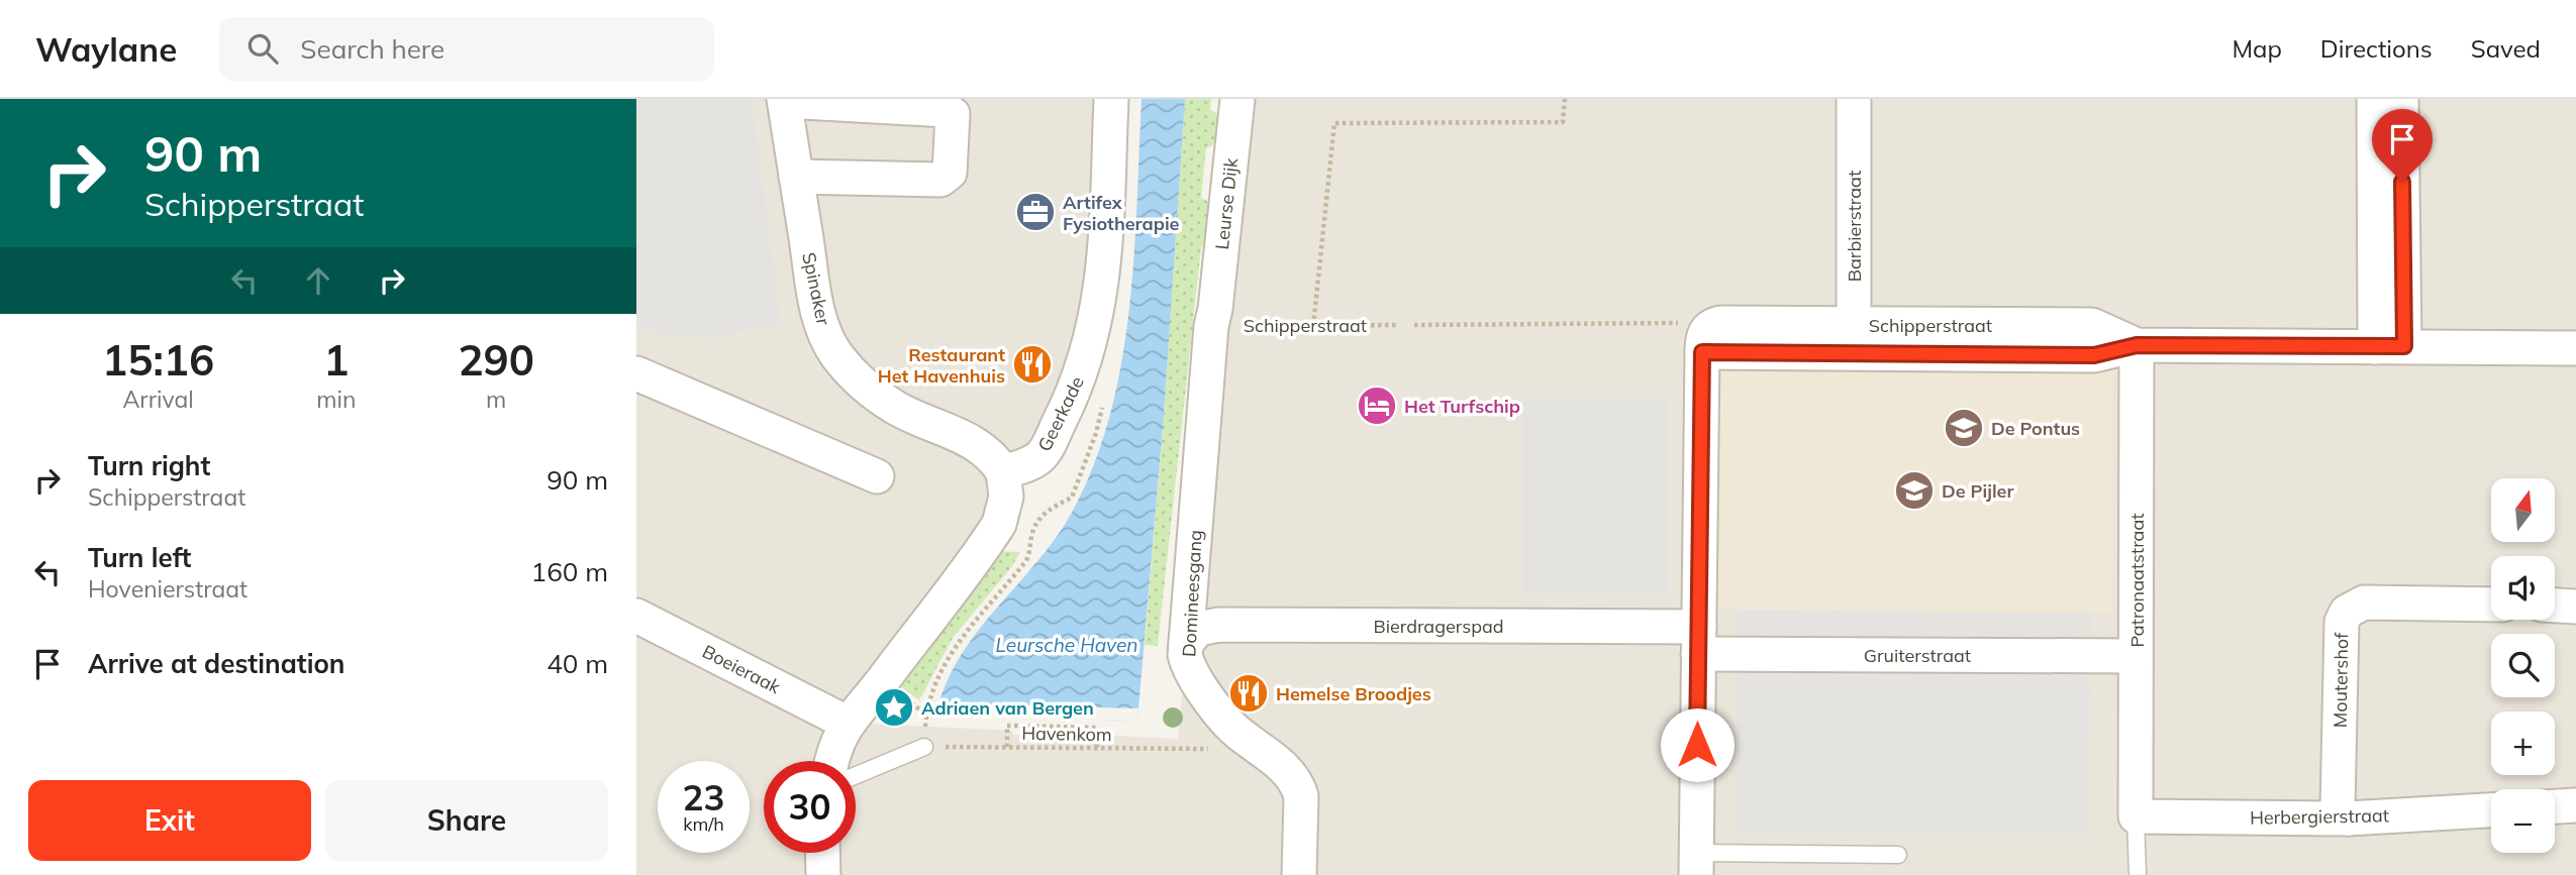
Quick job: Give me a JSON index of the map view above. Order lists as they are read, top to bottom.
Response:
{
  "streets": {
    "street": [
      "Leurse Dijk",
      "Barbierstraat",
      "Spinaker",
      "Schipperstraat",
      "Geerkade",
      "Patronaatstraat",
      "Domineesgang",
      "Bierdragerspad",
      "Gruiterstraat",
      "Boeieraak",
      "Moutershof",
      "Herbergierstraat"
    ],
    "path": ["Havenkom"]
  },
  "crossings": [
    ["Leurse Dijk", "Schipperstraat"],
    ["Leurse Dijk", "Domineesgang"],
    ["Barbierstraat", "Schipperstraat"],
    ["Spinaker", "Geerkade"],
    ["Schipperstraat", "Patronaatstraat"],
    ["Schipperstraat", "Domineesgang"],
    ["Patronaatstraat", "Gruiterstraat"],
    ["Patronaatstraat", "Herbergierstraat"],
    ["Domineesgang", "Bierdragerspad"],
    ["Bierdragerspad", "Gruiterstraat"],
    ["Moutershof", "Herbergierstraat"]
  ],
  "water": ["Leursche Haven"],
  "places": {
    "office": ["Artifex Fysiotherapie"],
    "restaurant": ["Restaurant Het Havenhuis", "Hemelse Broodjes"],
    "hotel": ["Het Turfschip"],
    "school or university": ["De Pontus", "De Pijler"],
    "place": ["Adriaen van Bergen"]
  },
  "north": "top",
  "page": {
    "header": "Waylane",
    "search": "Search here",
    "nav": ["Map", "Directions", "Saved"],
    "turn": ["90 m", "Schipperstraat"],
    "eta": [
      "15:16",
      "Arrival",
      "1",
      "min",
      "290",
      "m"
    ],
    "list": [
      {
        "name": "Turn right",
        "note": "Schipperstraat",
        "value": "90 m"
      },
      {
        "name": "Turn left",
        "note": "Hovenierstraat",
        "value": "160 m"
      },
      {
        "name": "Arrive at destination",
        "value": "40 m"
      }
    ],
    "map_buttons": ["+", "−"],
    "speed": "23 km/h",
    "limit": "30",
    "buttons": ["Exit", "Share"]
  }
}
